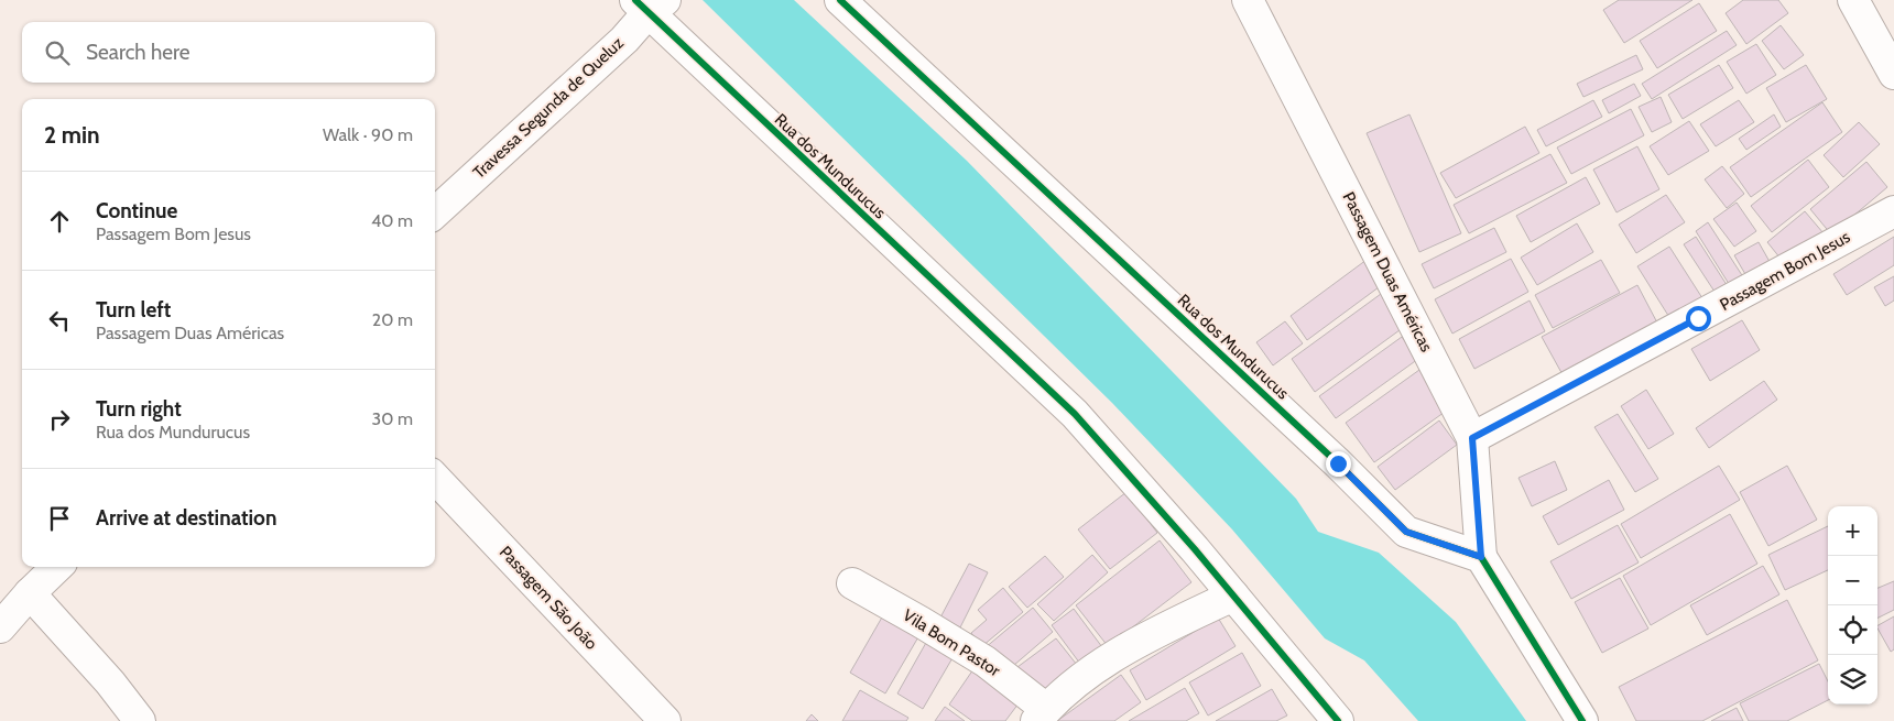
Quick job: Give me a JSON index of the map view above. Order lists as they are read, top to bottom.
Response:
{
  "streets": {
    "street": [
      "Travessa Segunda de Queluz",
      "Rua dos Mundurucus",
      "Passagem Bom Jesus",
      "Passagem Duas Américas",
      "Passagem São João",
      "Vila Bom Pastor"
    ]
  },
  "crossings": [
    ["Travessa Segunda de Queluz", "Rua dos Mundurucus"],
    ["Rua dos Mundurucus", "Passagem Duas Américas"],
    ["Passagem Bom Jesus", "Passagem Duas Américas"]
  ],
  "page": {
    "search": "Search here",
    "heading": ["2 min", "Walk · 90 m"],
    "list": [
      ["Continue", "Passagem Bom Jesus", "40 m"],
      ["Turn left", "Passagem Duas Américas", "20 m"],
      ["Turn right", "Rua dos Mundurucus", "30 m"],
      "Arrive at destination"
    ],
    "map_buttons": ["+", "−"]
  }
}
